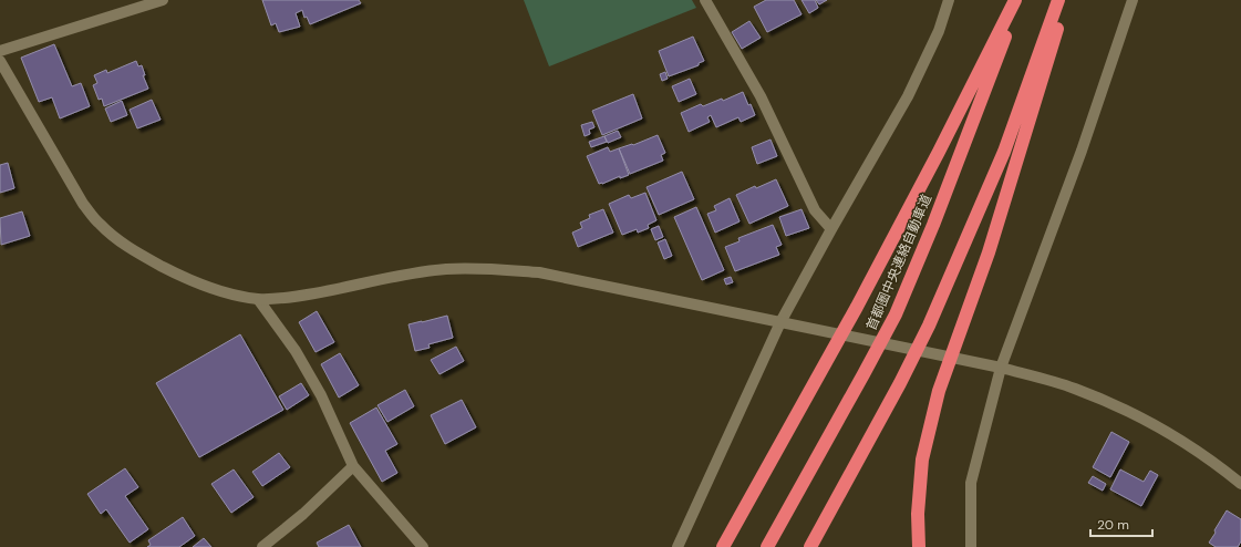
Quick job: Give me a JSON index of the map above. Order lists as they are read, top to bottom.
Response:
{
  "streets": {
    "highway": ["首都圏中央連絡自動車道"]
  },
  "scale_bar": "20 m"
}
